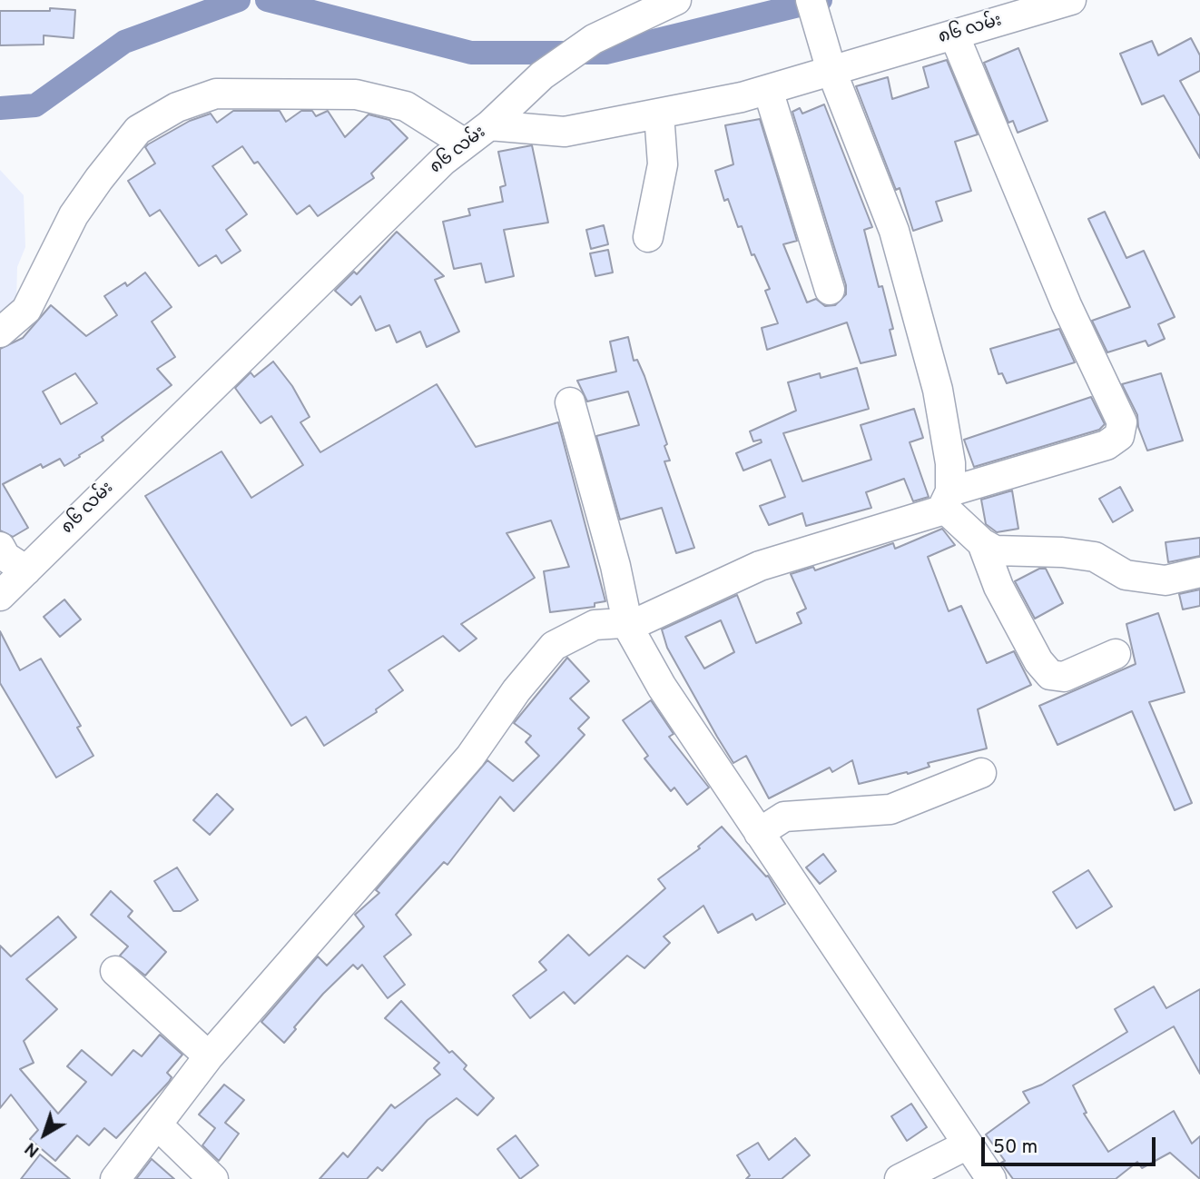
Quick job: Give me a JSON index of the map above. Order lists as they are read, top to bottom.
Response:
{
  "streets": {
    "street": ["၈၆ လမ်း"]
  },
  "scale_bar": "50 m",
  "north": "bottom left"
}
